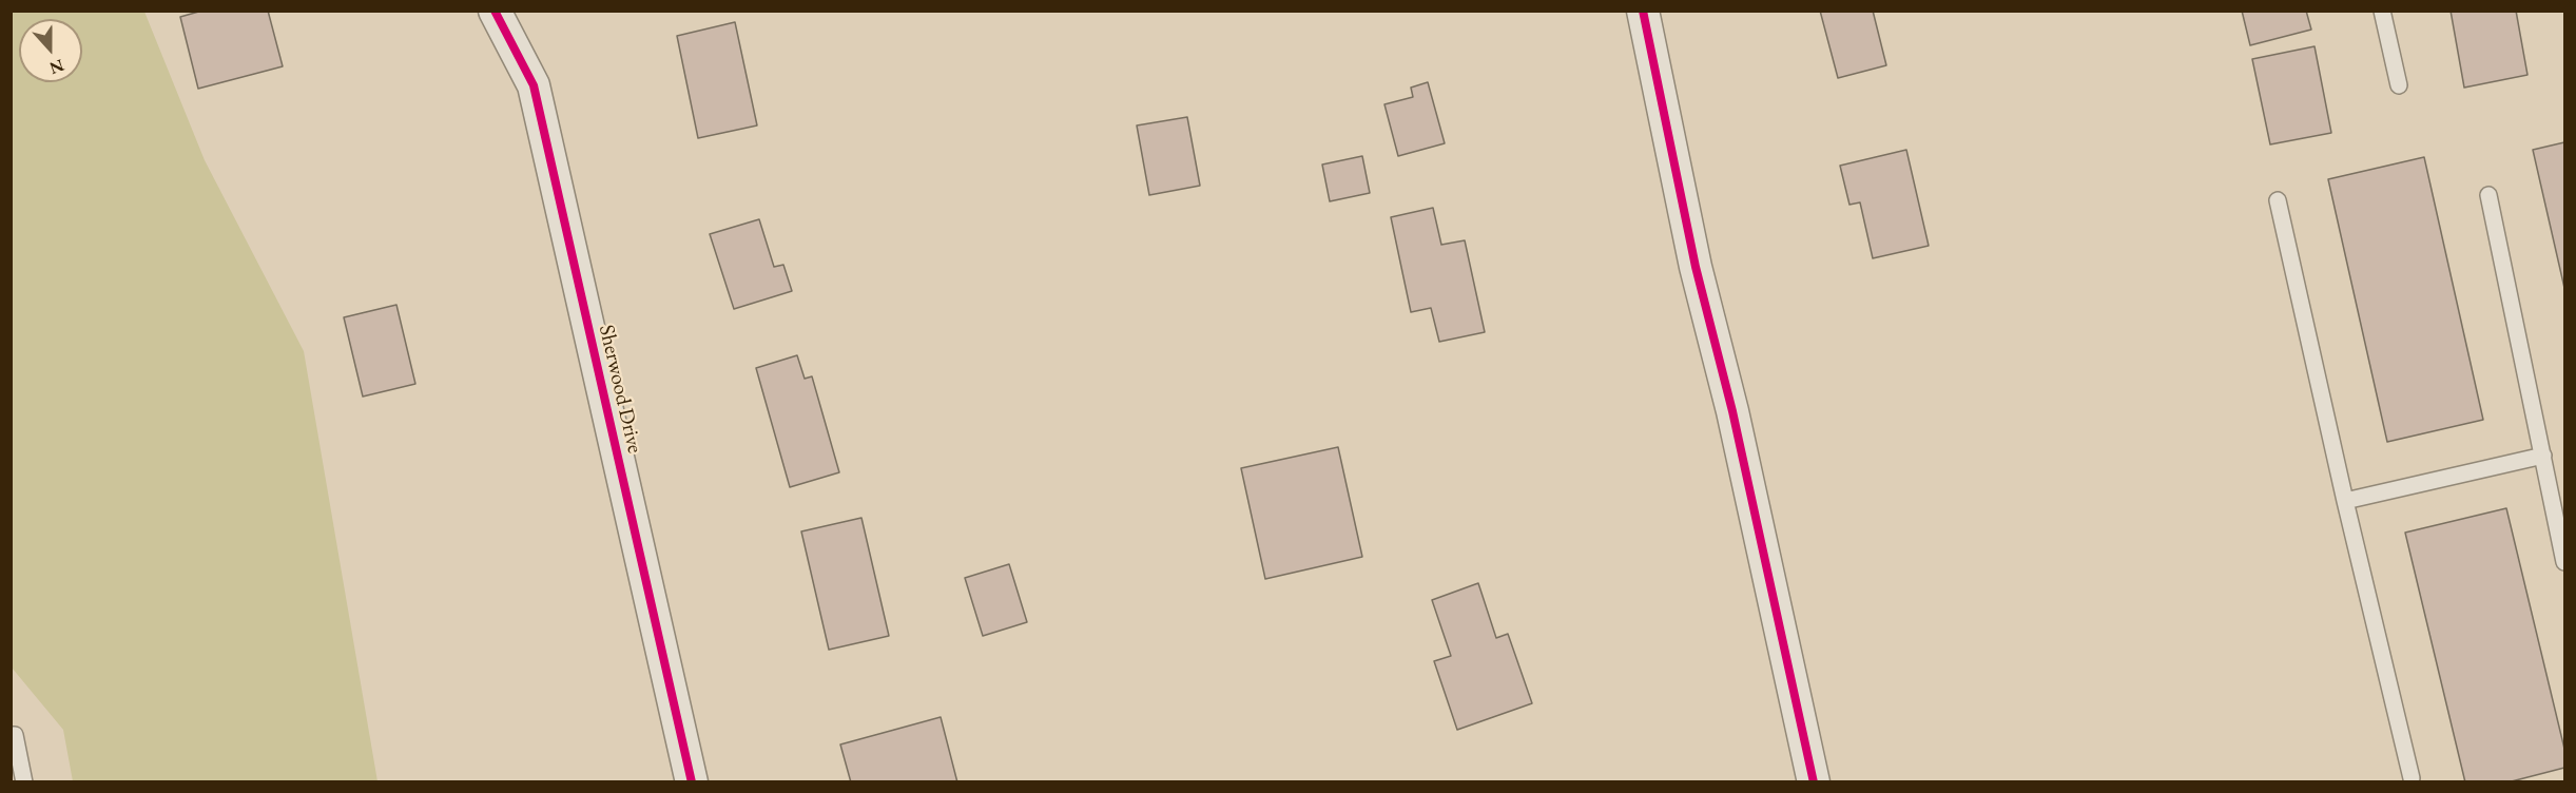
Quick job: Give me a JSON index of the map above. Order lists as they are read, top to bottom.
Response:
{
  "streets": {
    "street": ["Sherwood Drive"]
  },
  "north": "bottom"
}
